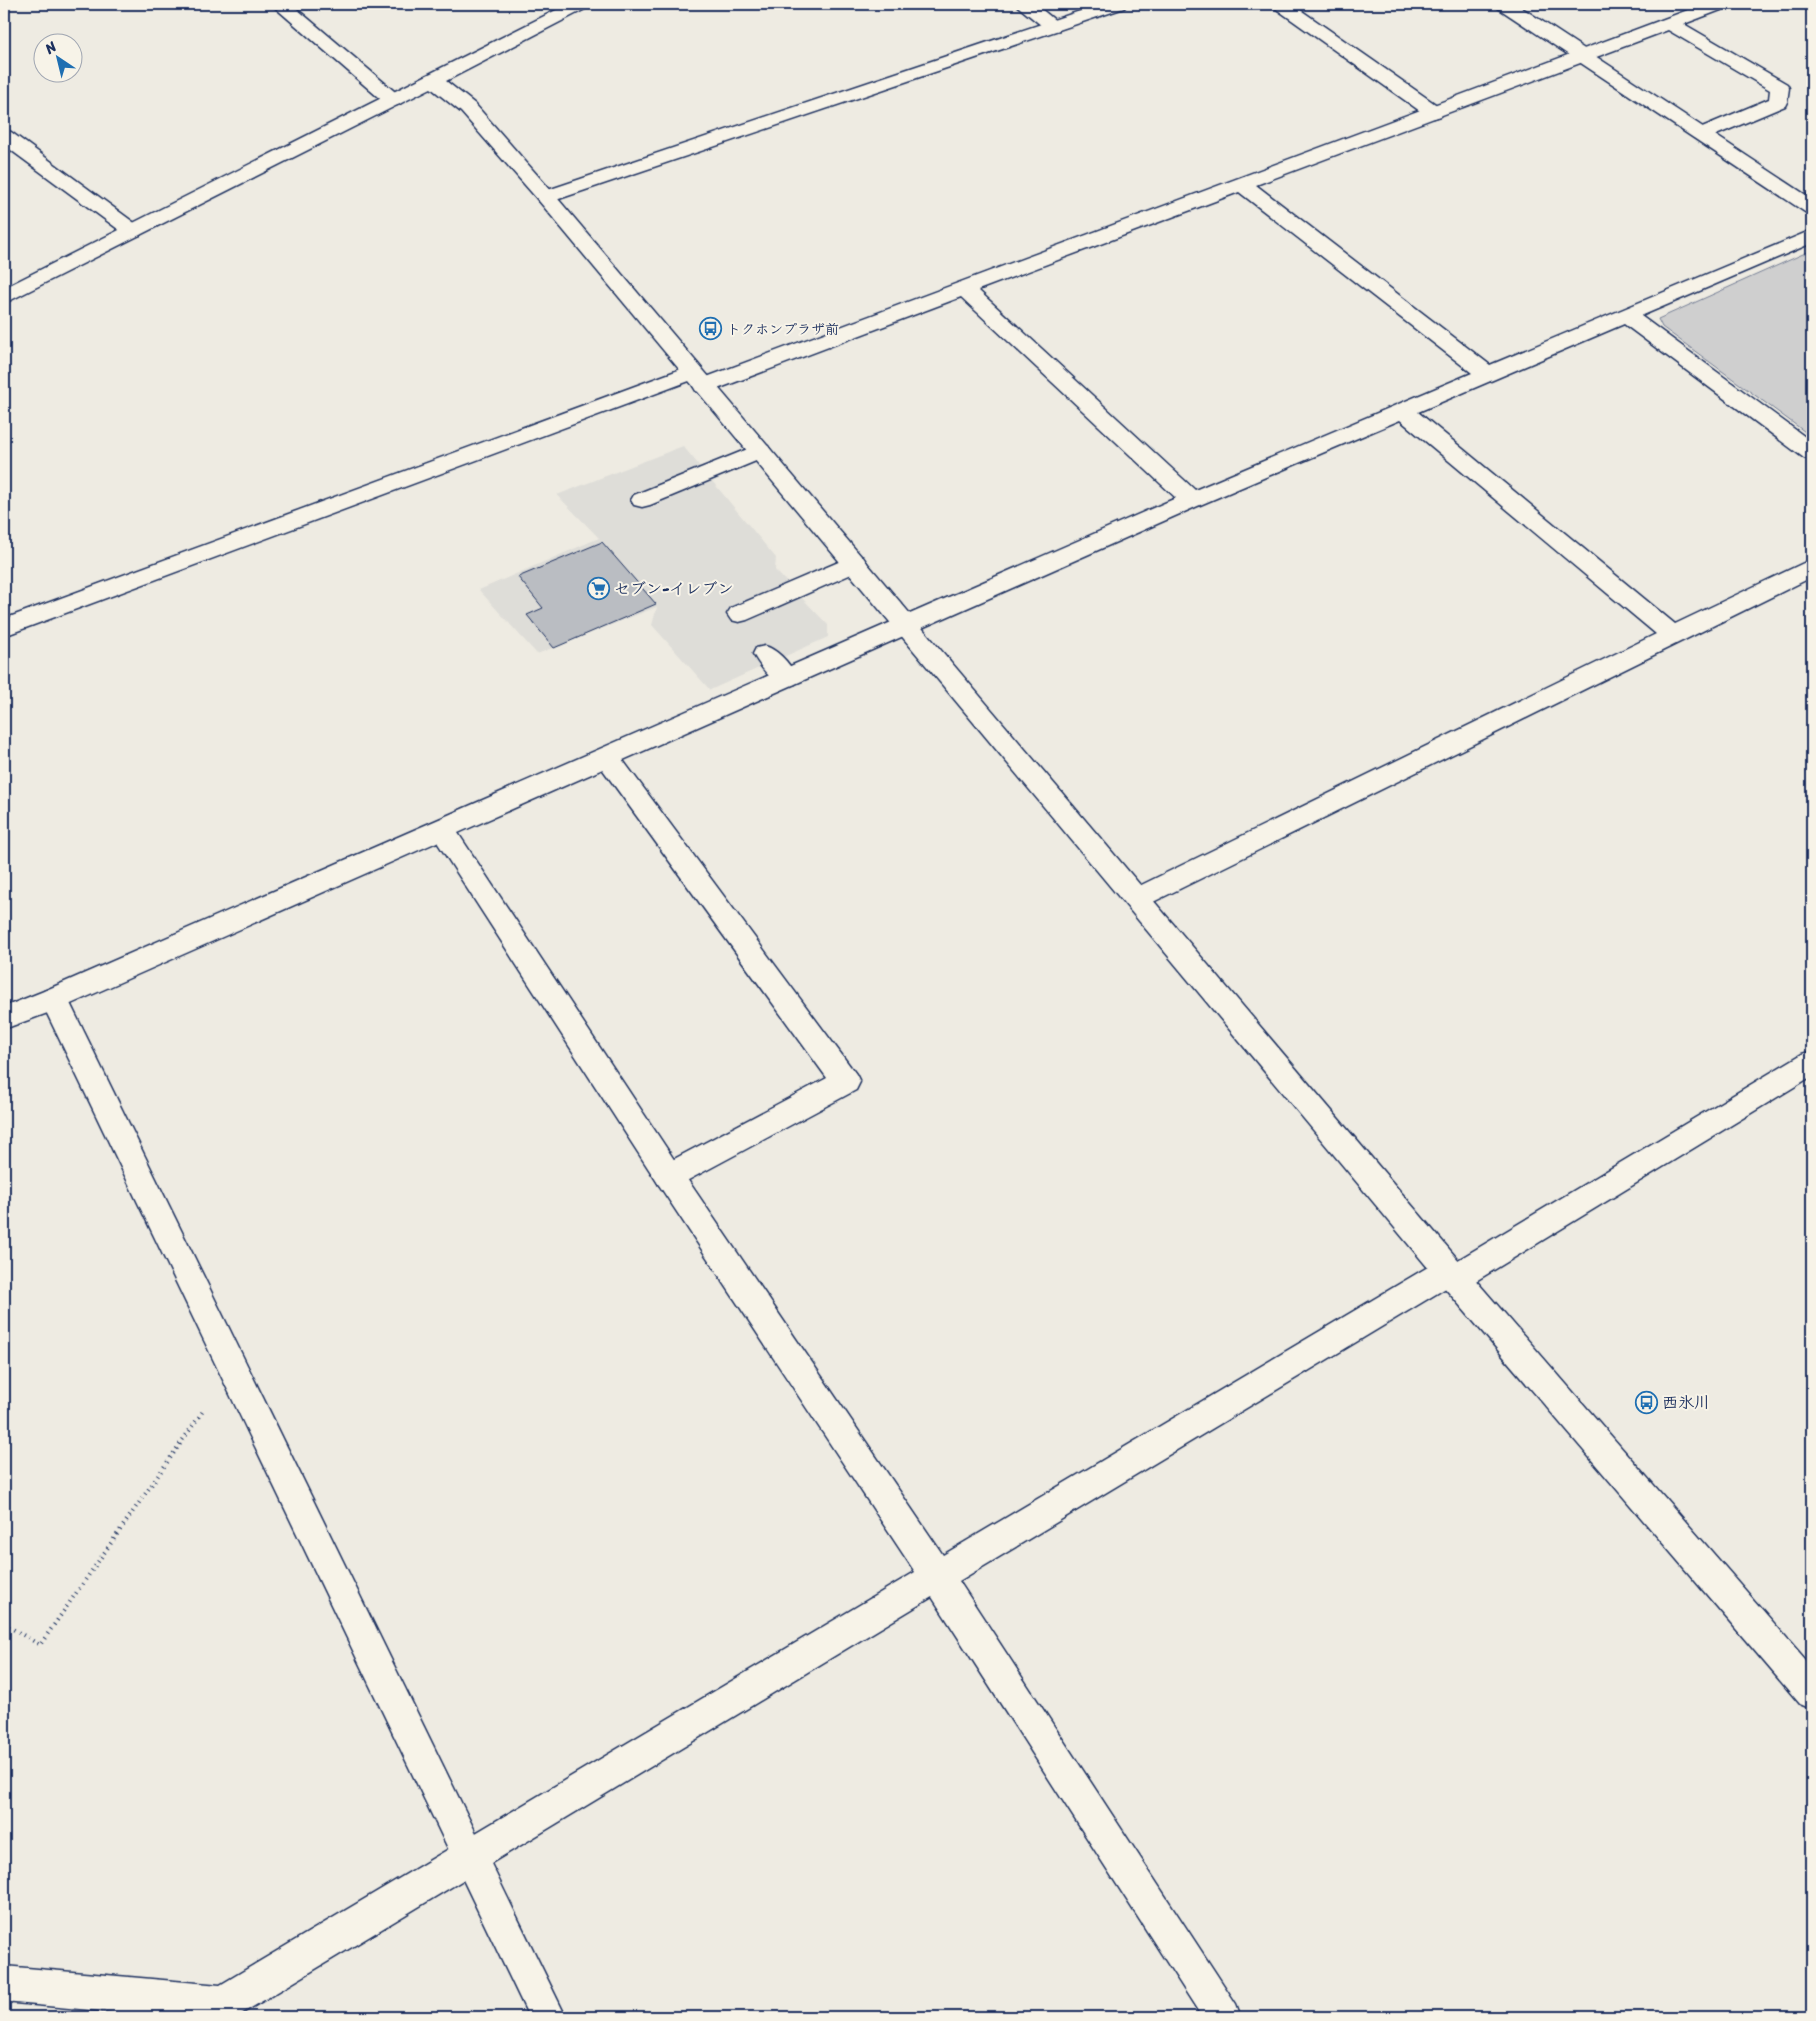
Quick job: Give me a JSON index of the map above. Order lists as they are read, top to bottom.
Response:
{
  "places": {
    "bus stop": ["トクホンプラザ前", "西氷川"],
    "supermarket": ["セブン-イレブン"]
  },
  "north": "top left"
}
